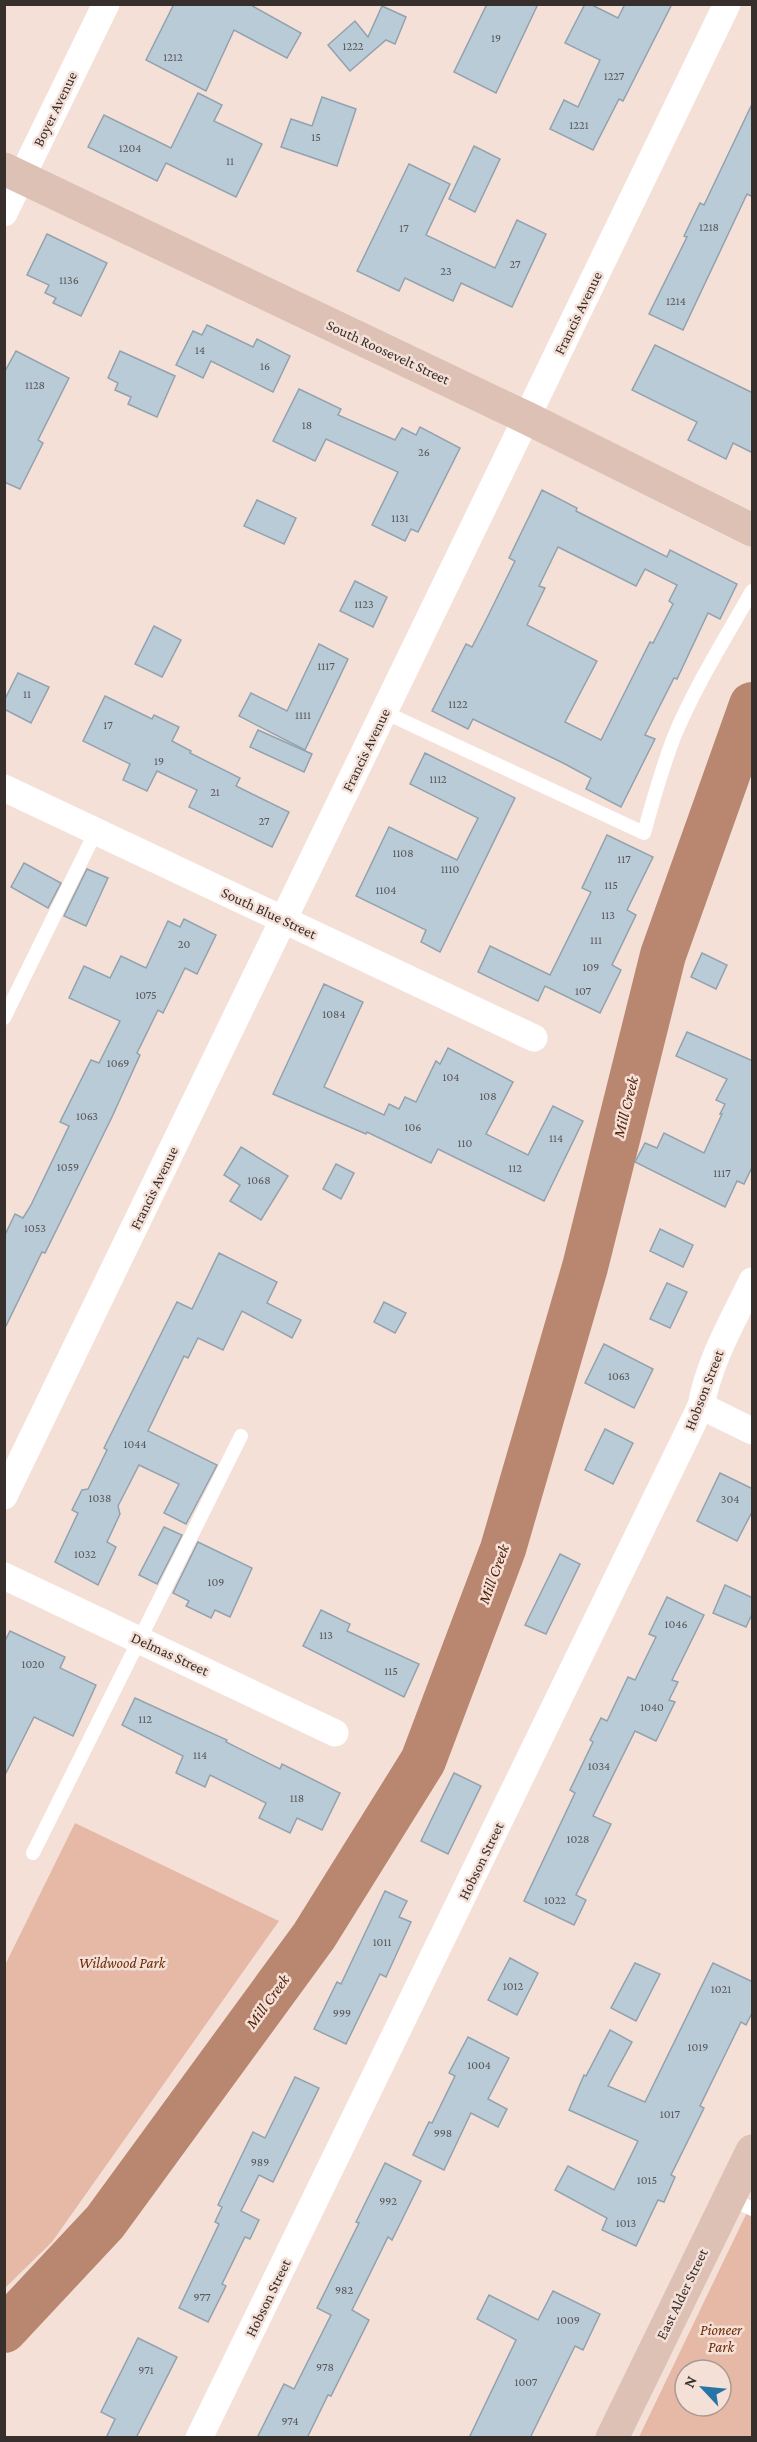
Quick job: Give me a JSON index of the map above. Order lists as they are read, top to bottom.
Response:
{
  "streets": {
    "main road": ["South Roosevelt Street", "East Alder Street"],
    "street": [
      "Boyer Avenue",
      "Francis Avenue",
      "South Blue Street",
      "Hobson Street",
      "Delmas Street"
    ]
  },
  "crossings": [
    ["Boyer Avenue", "South Roosevelt Street"],
    ["Francis Avenue", "South Roosevelt Street"],
    ["Francis Avenue", "South Blue Street"]
  ],
  "water": ["Mill Creek"],
  "parks": ["Wildwood Park", "Pioneer Park"],
  "house_numbers": [
    "19",
    "1222",
    "1212",
    "1227",
    "1221",
    "15",
    "1204",
    "11",
    "1218",
    "17",
    "27",
    "23",
    "1136",
    "1214",
    "14",
    "16",
    "1128",
    "18",
    "26",
    "1131",
    "1123",
    "1117",
    "11",
    "1122",
    "1111",
    "17",
    "19",
    "1112",
    "21",
    "27",
    "1108",
    "117",
    "1110",
    "115",
    "1104",
    "113",
    "111",
    "20",
    "109",
    "107",
    "1075",
    "1084",
    "1069",
    "104",
    "108",
    "1063",
    "106",
    "114",
    "110",
    "1059",
    "112",
    "1117",
    "1068",
    "1053",
    "1063",
    "1044",
    "1038",
    "304",
    "1032",
    "109",
    "1046",
    "113",
    "1020",
    "115",
    "1040",
    "112",
    "114",
    "1034",
    "118",
    "1028",
    "1022",
    "1011",
    "1012",
    "1021",
    "999",
    "1019",
    "1004",
    "1017",
    "998",
    "989",
    "1015",
    "992",
    "1013",
    "982",
    "977",
    "1009",
    "978",
    "971",
    "1007",
    "974"
  ],
  "north": "top left"
}
